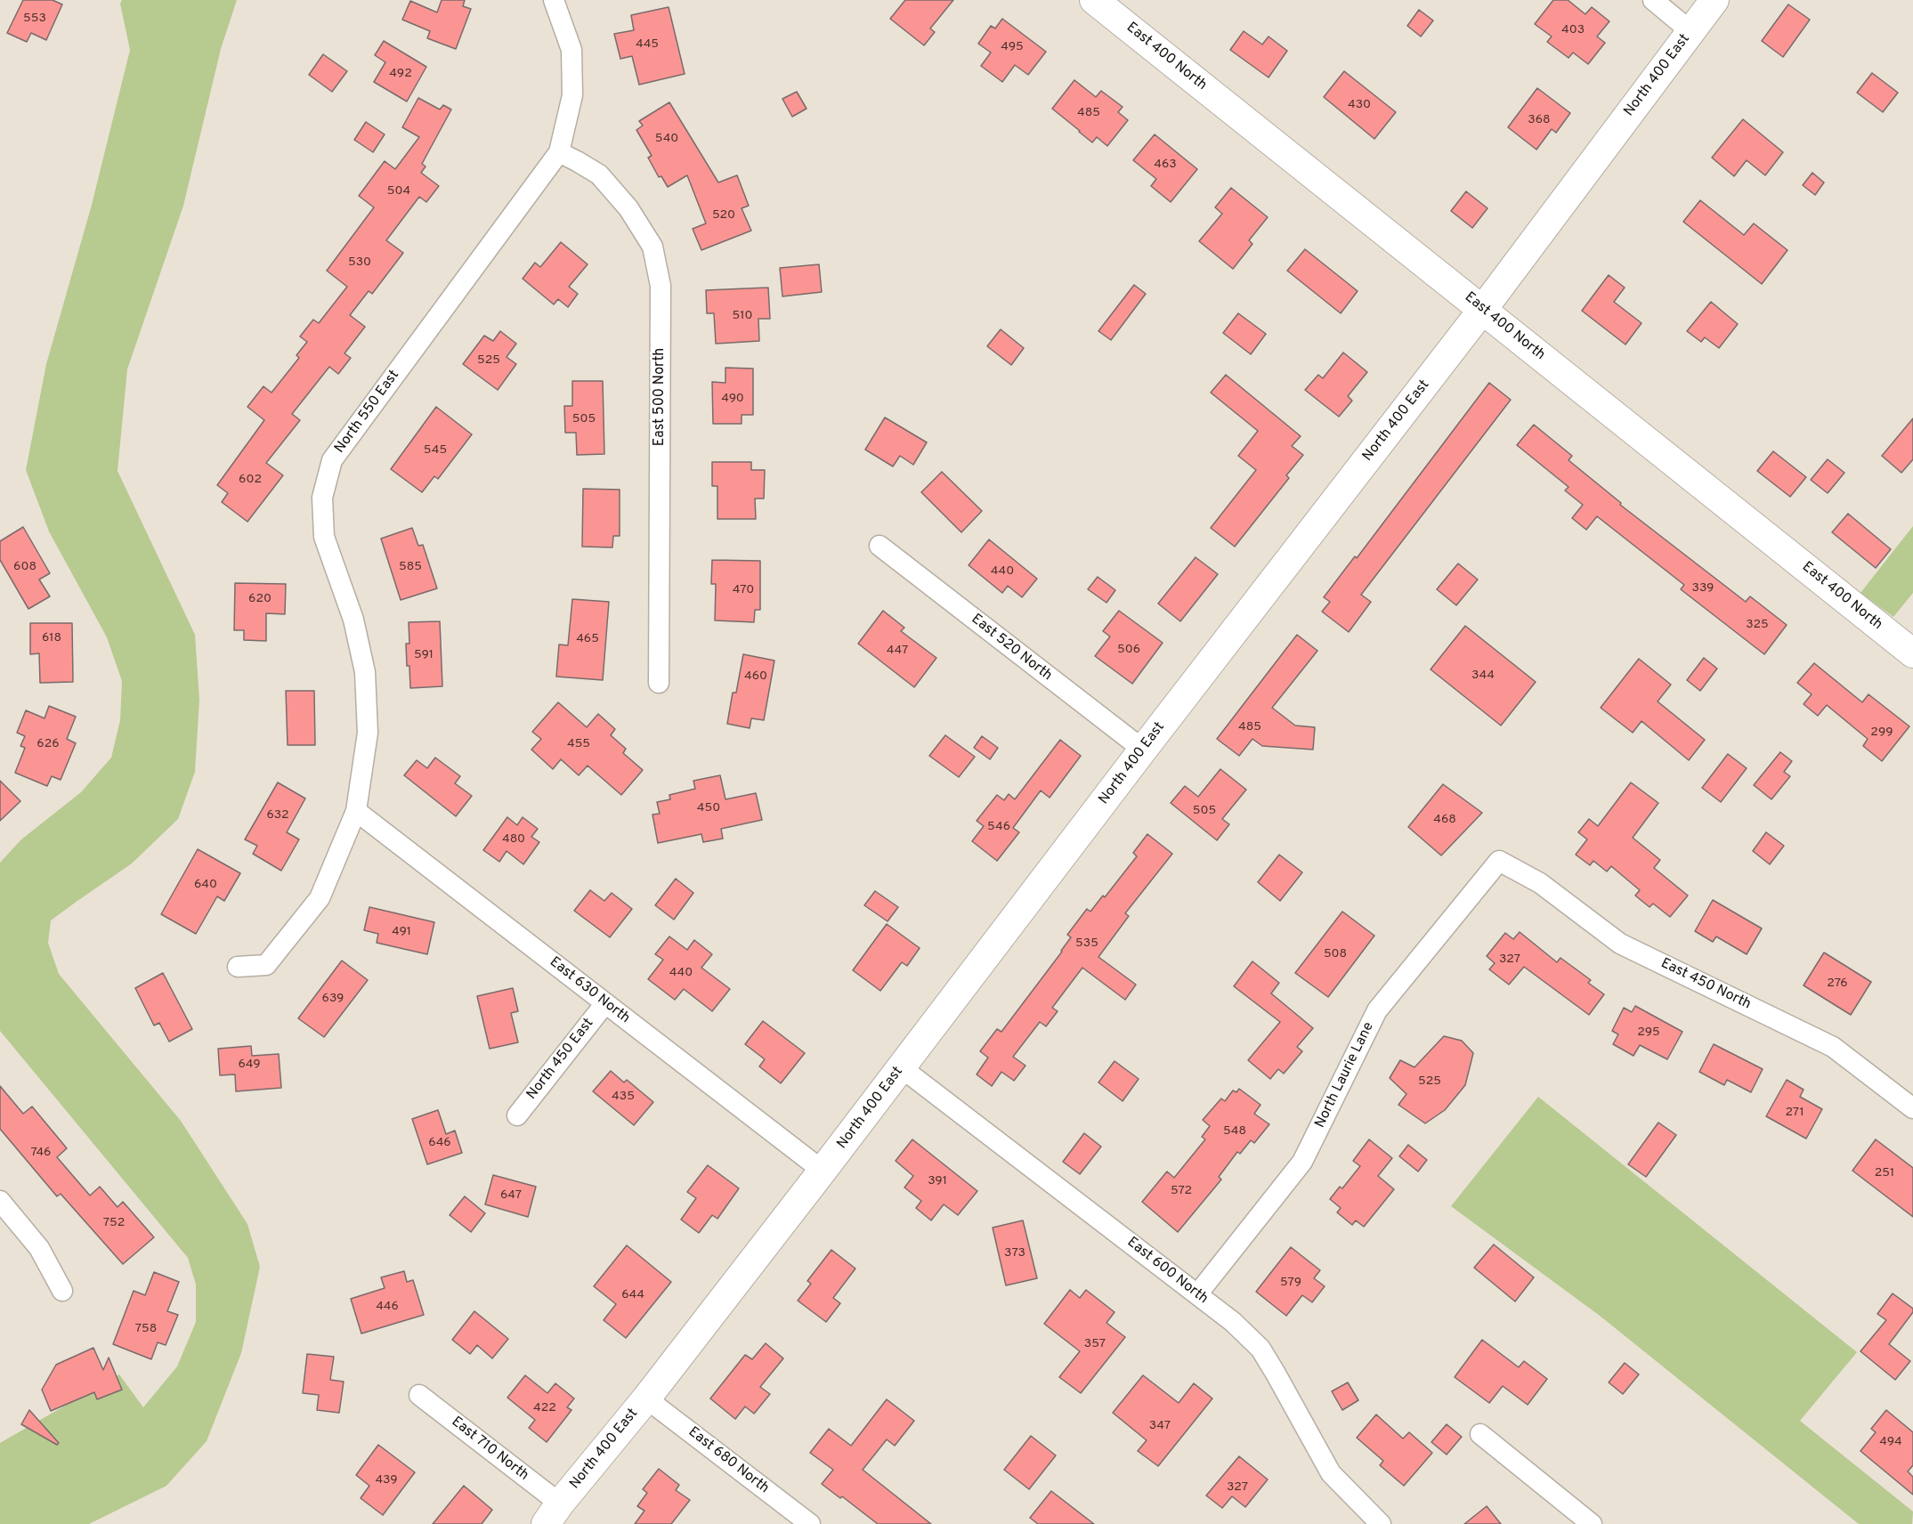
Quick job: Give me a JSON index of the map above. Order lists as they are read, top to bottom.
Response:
{
  "streets": {
    "street": [
      "East 400 North",
      "North 400 East",
      "East 500 North",
      "North 550 East",
      "East 520 North",
      "East 450 North",
      "East 630 North",
      "North 450 East",
      "North Laurie Lane",
      "East 600 North",
      "East 710 North",
      "East 680 North"
    ]
  },
  "crossings": [
    ["East 400 North", "North 400 East"],
    ["North 400 East", "East 520 North"],
    ["North 400 East", "East 630 North"],
    ["North 400 East", "East 600 North"],
    ["North 400 East", "East 710 North"],
    ["North 400 East", "East 680 North"],
    ["East 500 North", "North 550 East"],
    ["North 550 East", "East 630 North"],
    ["East 450 North", "North Laurie Lane"],
    ["East 630 North", "North 450 East"],
    ["North Laurie Lane", "East 600 North"]
  ],
  "house_numbers": [
    "553",
    "403",
    "445",
    "495",
    "492",
    "430",
    "485",
    "368",
    "540",
    "463",
    "504",
    "520",
    "530",
    "510",
    "525",
    "490",
    "505",
    "545",
    "602",
    "608",
    "585",
    "440",
    "339",
    "470",
    "620",
    "325",
    "618",
    "465",
    "506",
    "447",
    "591",
    "344",
    "460",
    "485",
    "299",
    "626",
    "455",
    "450",
    "505",
    "632",
    "468",
    "546",
    "480",
    "640",
    "491",
    "535",
    "508",
    "327",
    "440",
    "276",
    "639",
    "295",
    "649",
    "525",
    "435",
    "271",
    "548",
    "646",
    "746",
    "251",
    "391",
    "572",
    "647",
    "752",
    "373",
    "579",
    "644",
    "446",
    "758",
    "357",
    "422",
    "347",
    "494",
    "439",
    "327"
  ]
}
